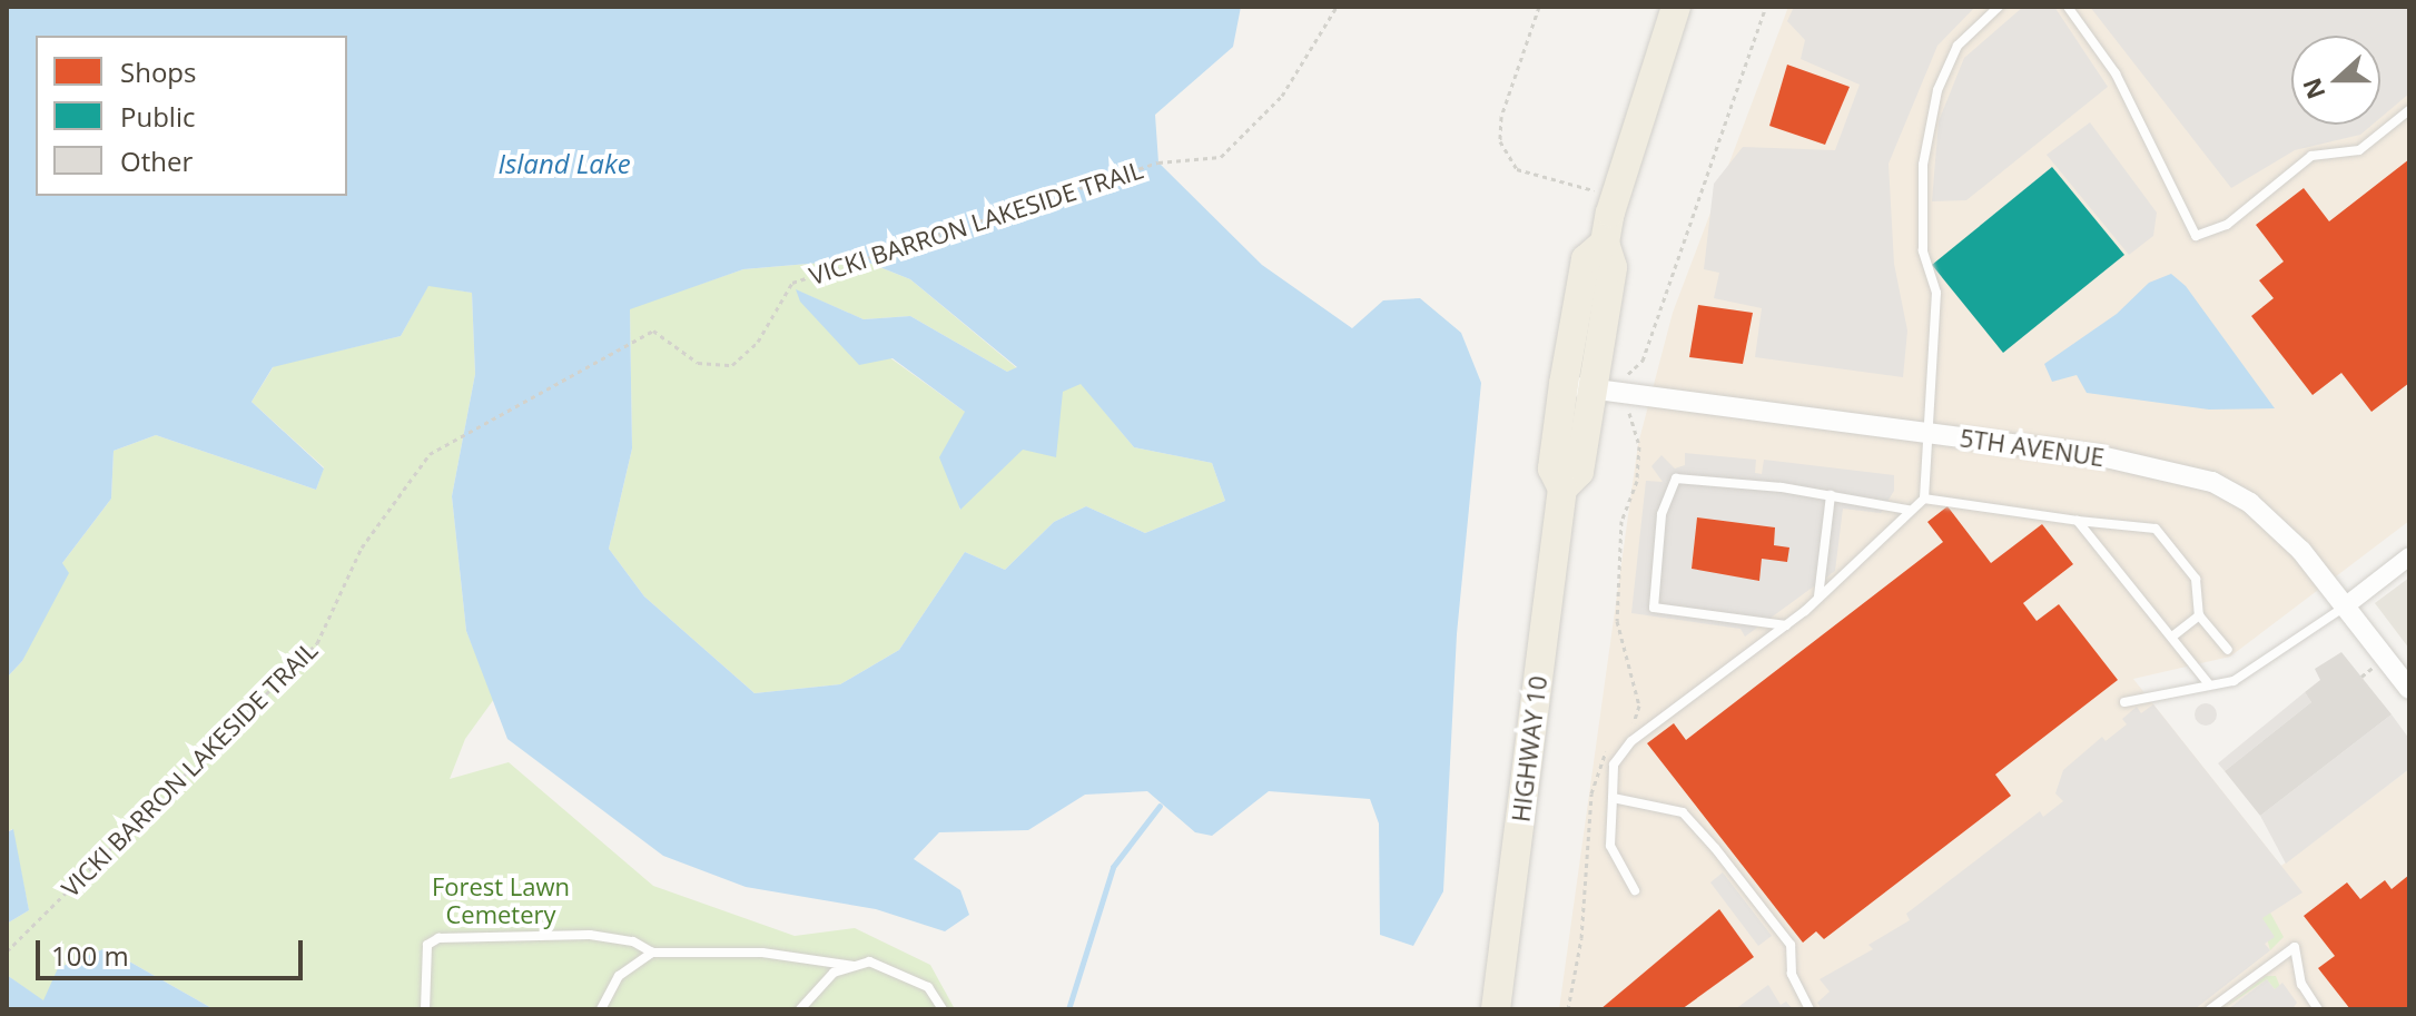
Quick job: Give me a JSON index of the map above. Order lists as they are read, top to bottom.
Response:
{
  "streets": {
    "highway": ["HIGHWAY 10"],
    "street": ["5TH AVENUE"],
    "path": ["VICKI BARRON LAKESIDE TRAIL"]
  },
  "crossings": [
    ["5TH AVENUE", "HIGHWAY 10"]
  ],
  "water": ["Island Lake"],
  "parks": ["Forest Lawn Cemetery"],
  "legend": ["Shops", "Public", "Other"],
  "scale_bar": "100 m",
  "north": "left"
}
